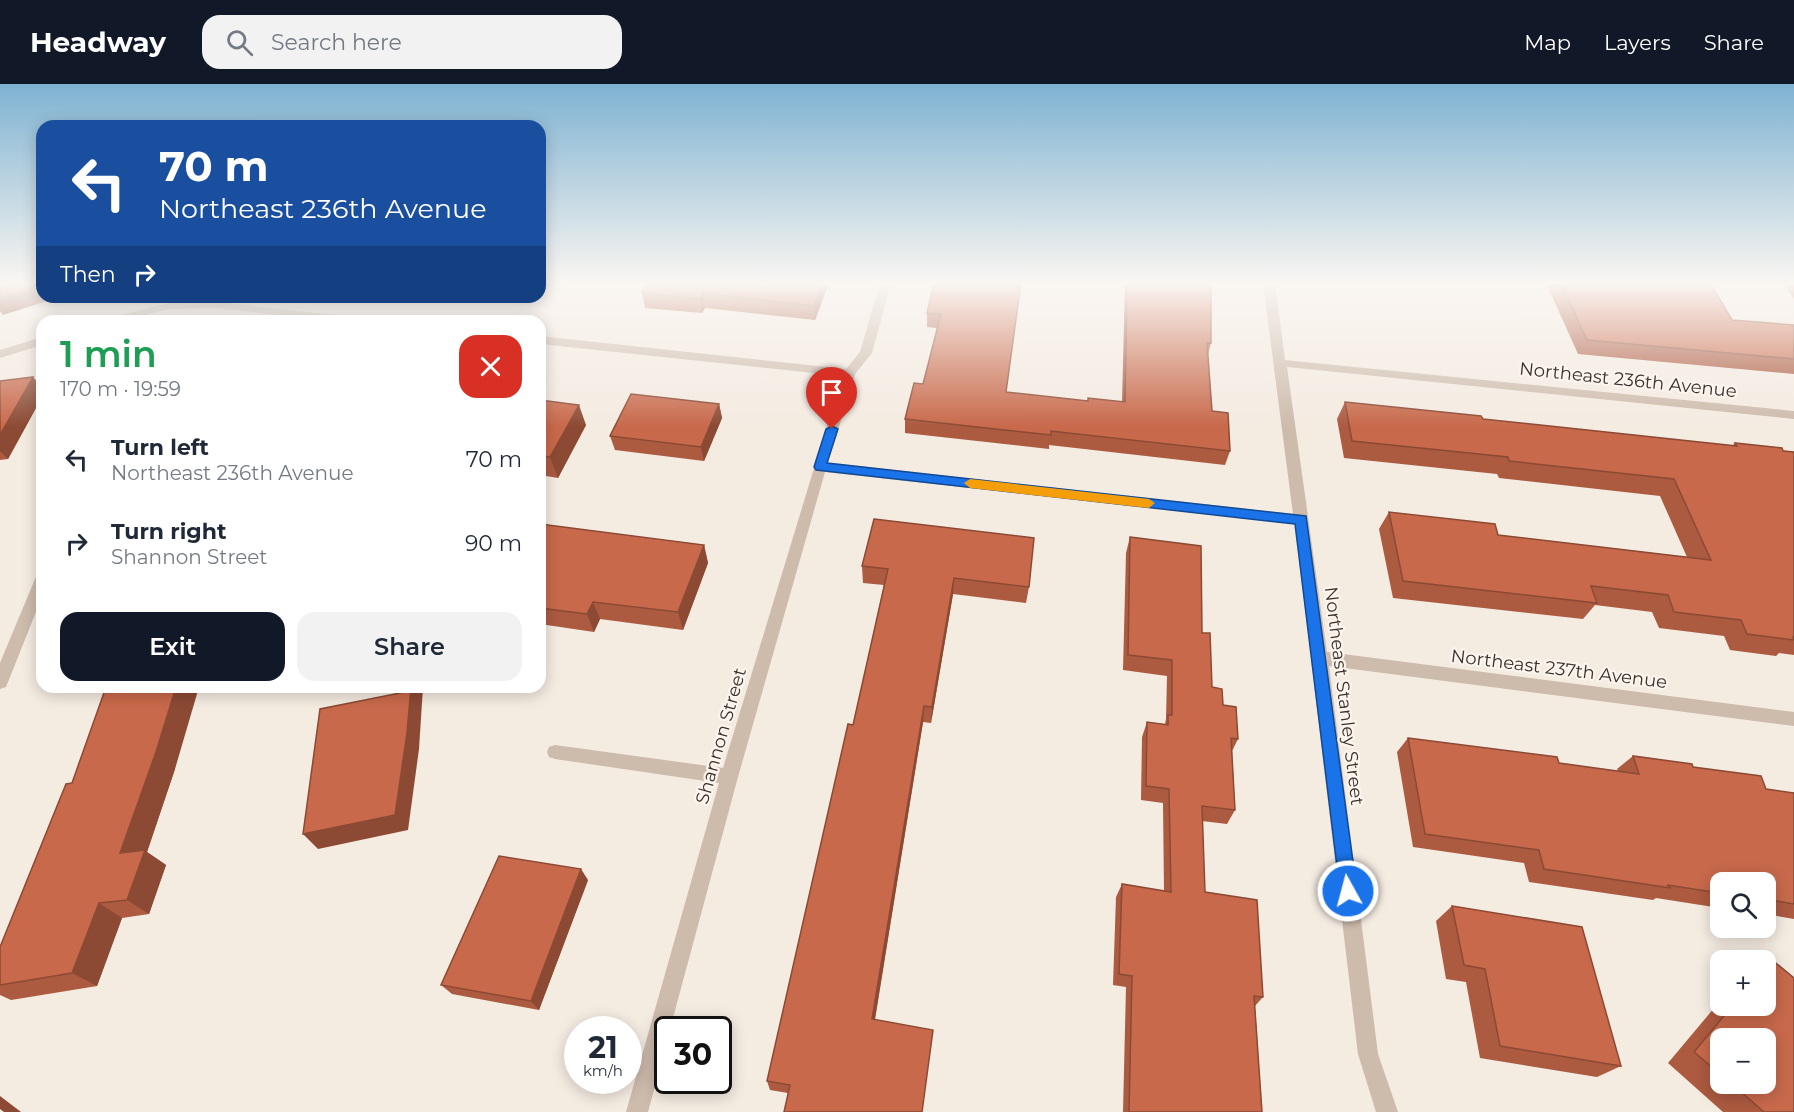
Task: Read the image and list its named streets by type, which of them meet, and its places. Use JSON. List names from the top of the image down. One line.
{"streets":{"street":["Northeast 236th Avenue","Northeast 237th Avenue","Northeast Stanley Street","Shannon Street"]},"crossings":[["Northeast 236th Avenue","Northeast Stanley Street"],["Northeast 237th Avenue","Northeast Stanley Street"]],"page":{"header":"Headway","search":"Search here","nav":["Map","Layers","Share"],"turn":["70 m","Northeast 236th Avenue"],"then":"Then","heading":["1 min","170 m · 19:59"],"list":[{"name":"Turn left","note":"Northeast 236th Avenue","value":"70 m"},{"name":"Turn right","note":"Shannon Street","value":"90 m"}],"buttons":["Exit","Share"],"map_buttons":["+","−"],"speed":"21 km/h","limit":"30"}}
